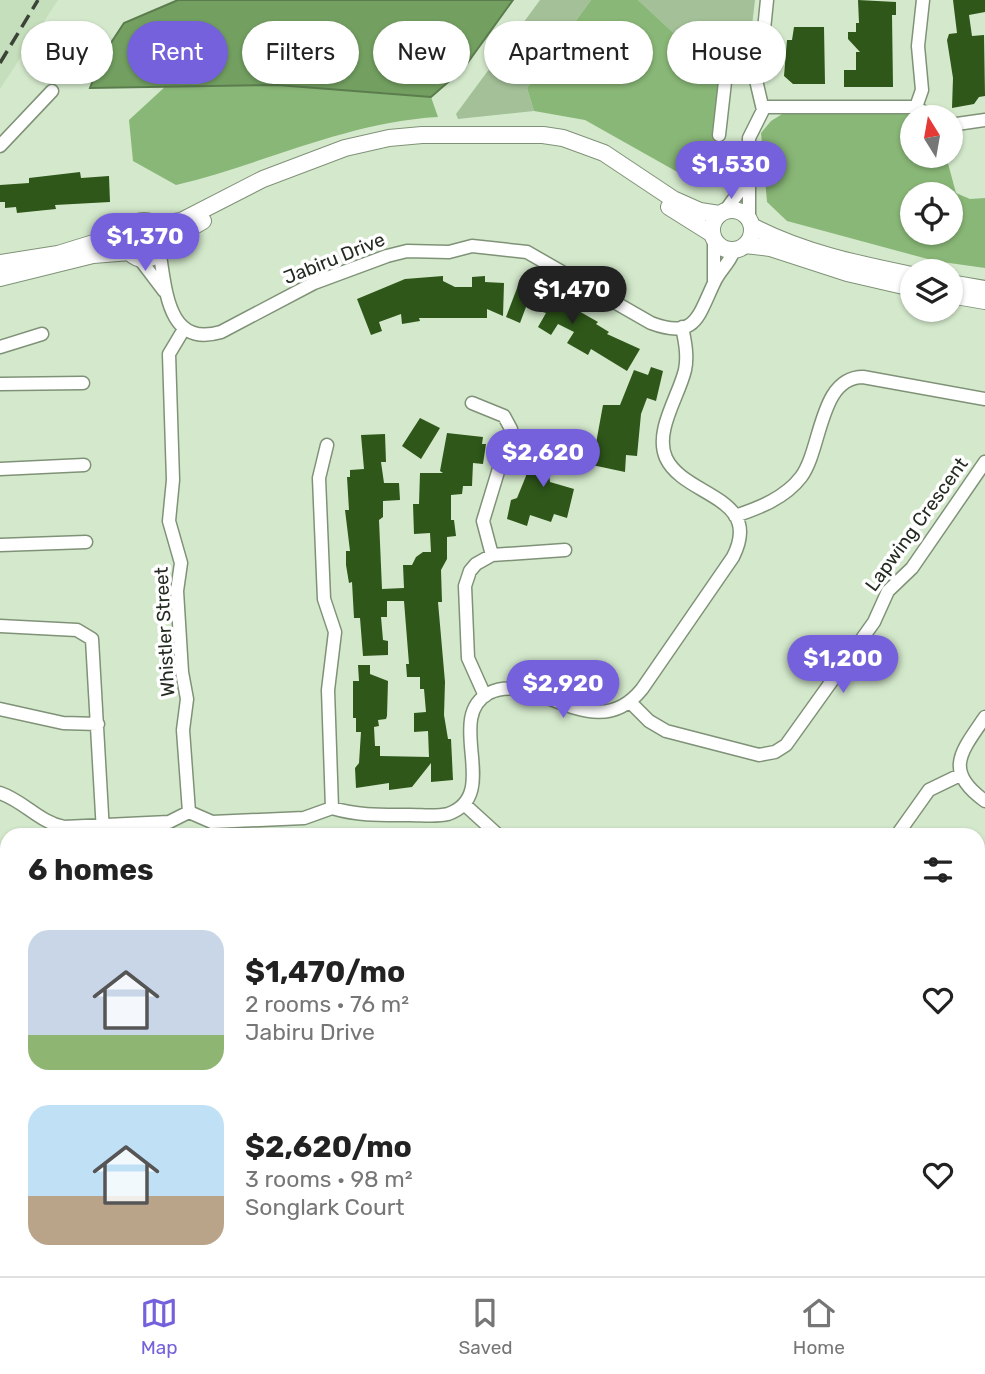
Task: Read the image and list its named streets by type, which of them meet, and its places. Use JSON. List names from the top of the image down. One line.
{"streets":{"street":["Jabiru Drive","Lapwing Crescent","Whistler Street"]},"crossings":[["Jabiru Drive","Whistler Street"]],"north":"top","page":{"chip":["Buy","Rent","Filters","New","Apartment","House"],"price":["$1,530","$1,370","$1,470","$2,620","$1,200","$2,920"],"heading":"6 homes","list":[{"name":"$1,470/mo","note":"2 rooms · 76 m² · Jabiru Drive"},{"name":"$2,620/mo","note":"3 rooms · 98 m² · Songlark Court"}],"tabs":["Map","Saved","Home"]}}
